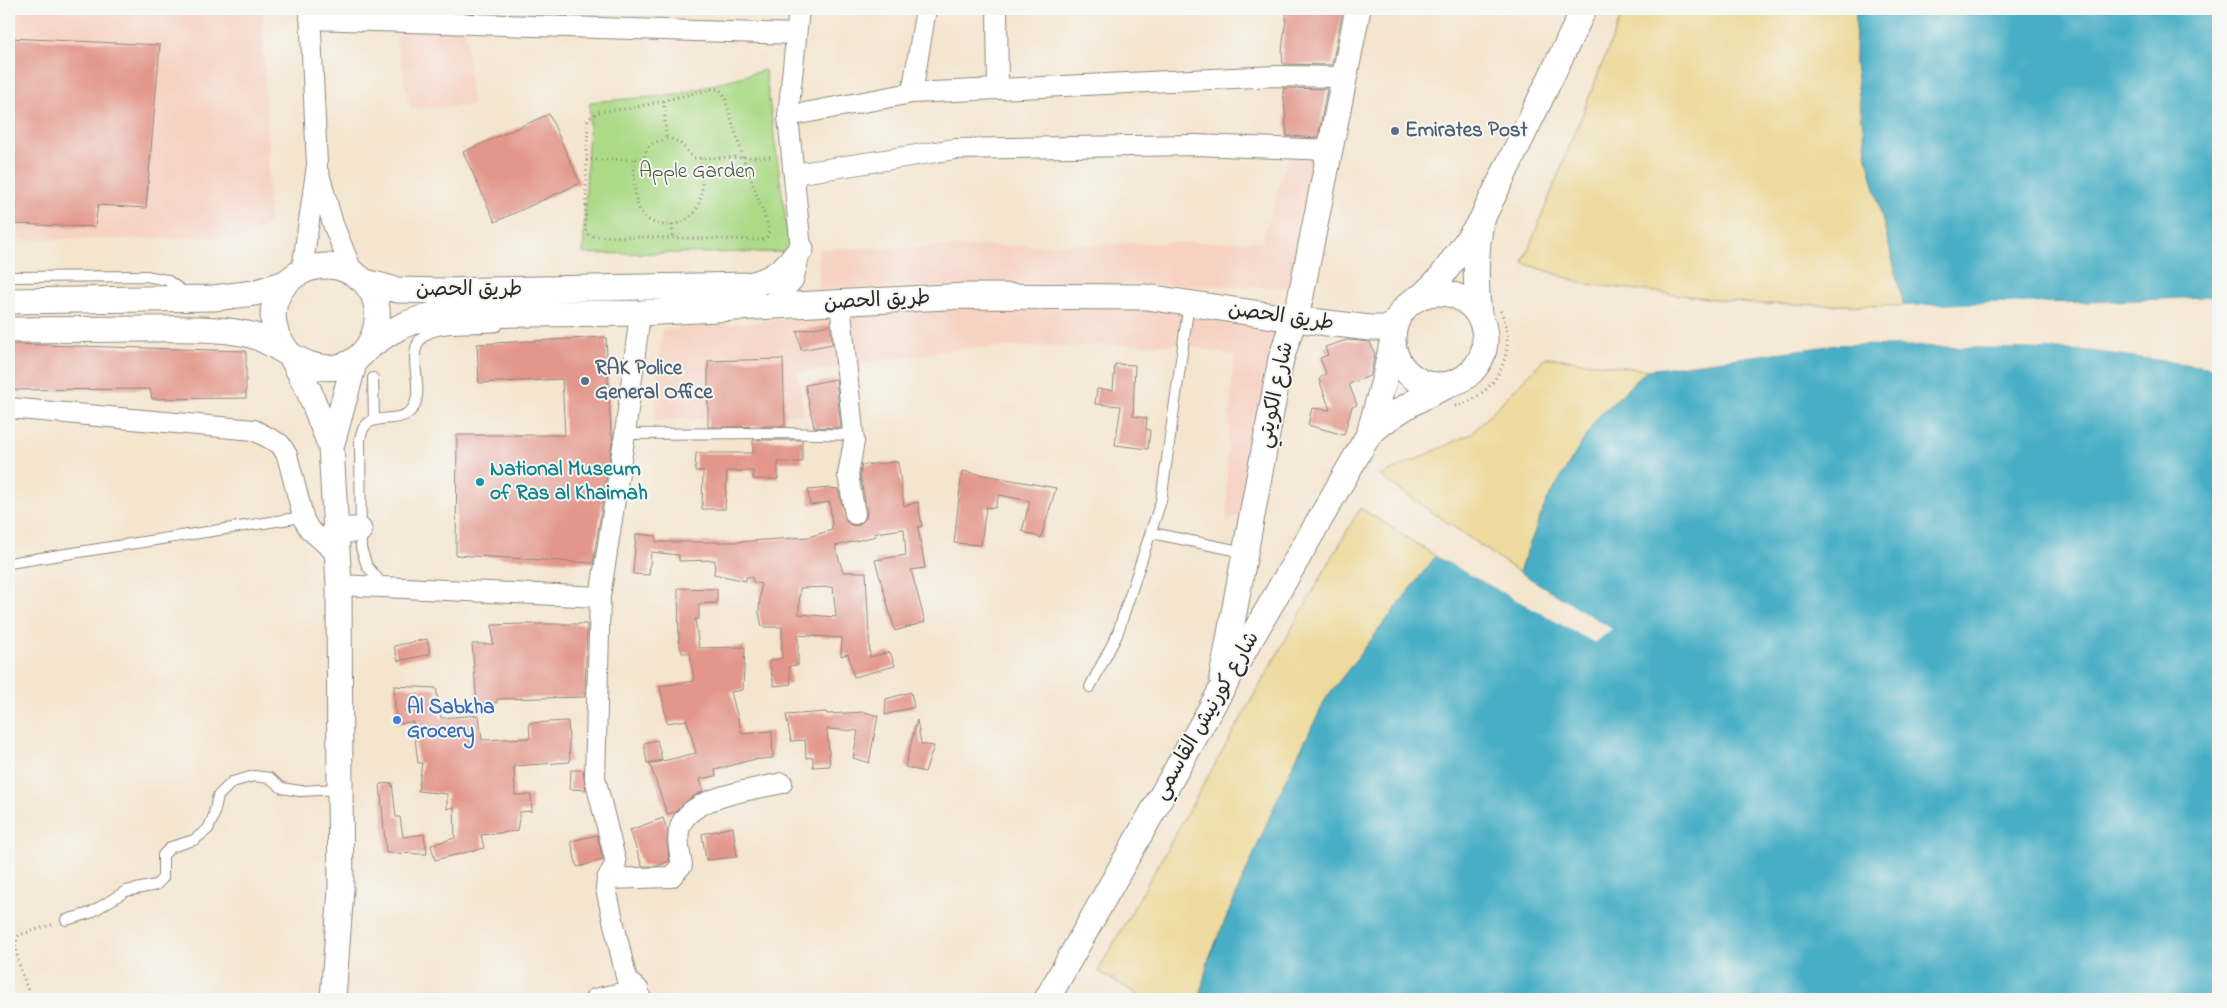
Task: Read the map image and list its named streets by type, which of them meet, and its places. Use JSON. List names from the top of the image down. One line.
{"streets":{"street":["طريق الحصن","شارع الكويتي","شارع كورنيش القاسمي"]},"crossings":[["طريق الحصن","شارع الكويتي"],["طريق الحصن","شارع كورنيش القاسمي"],["شارع الكويتي","شارع كورنيش القاسمي"]],"parks":["Apple Garden"],"places":["Emirates Post","RAK Police General Office","National Museum of Ras al Khaimah","Al Sabkha Grocery"]}
